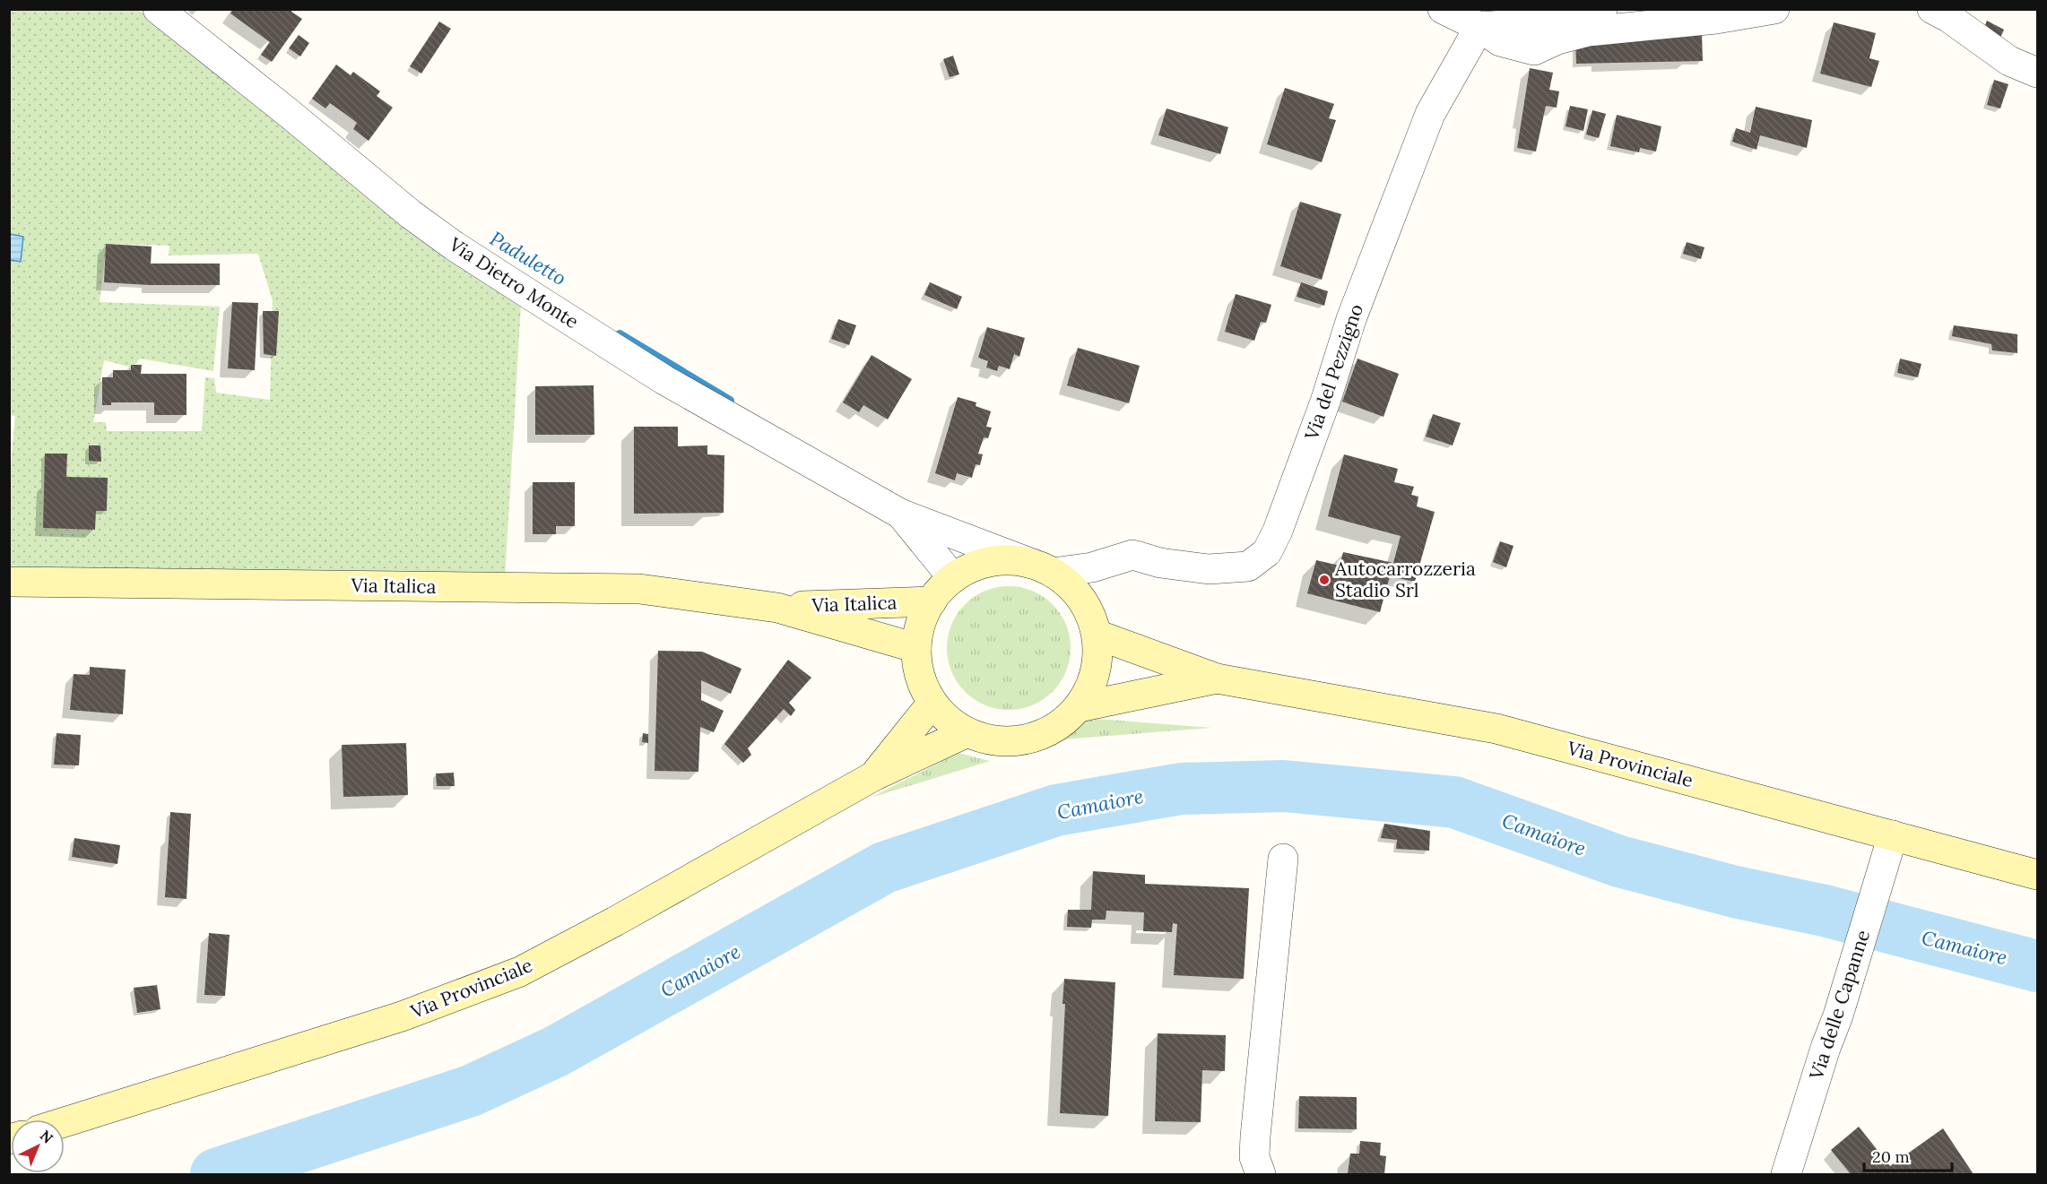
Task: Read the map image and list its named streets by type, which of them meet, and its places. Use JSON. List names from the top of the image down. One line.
{"streets":{"main road":["Via Italica","Via Provinciale"],"street":["Via Dietro Monte","Via del Pezzigno","Via delle Capanne"]},"crossings":[["Via Dietro Monte","Via del Pezzigno"],["Via Dietro Monte","Via Italica"],["Via Dietro Monte","Via Provinciale"],["Via del Pezzigno","Via Italica"],["Via del Pezzigno","Via Provinciale"],["Via Italica","Via Provinciale"],["Via Provinciale","Via delle Capanne"]],"water":["Paduletto","Camaiore"],"places":["Autocarrozzeria Stadio Srl"],"scale_bar":"20 m","north":"top right"}
